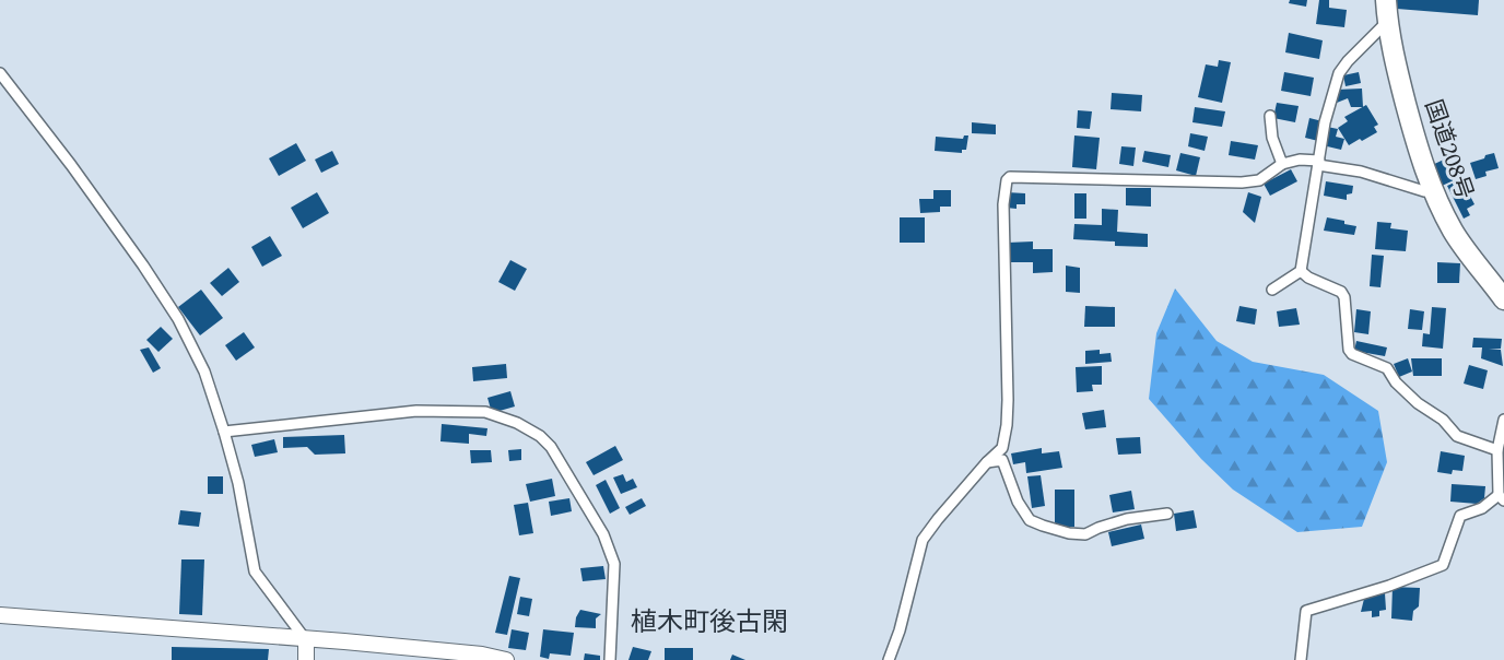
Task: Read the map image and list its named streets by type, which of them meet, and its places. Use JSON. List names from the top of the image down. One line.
{"streets":{"highway":["国道208号"]},"districts":["植木町後古閑"]}
